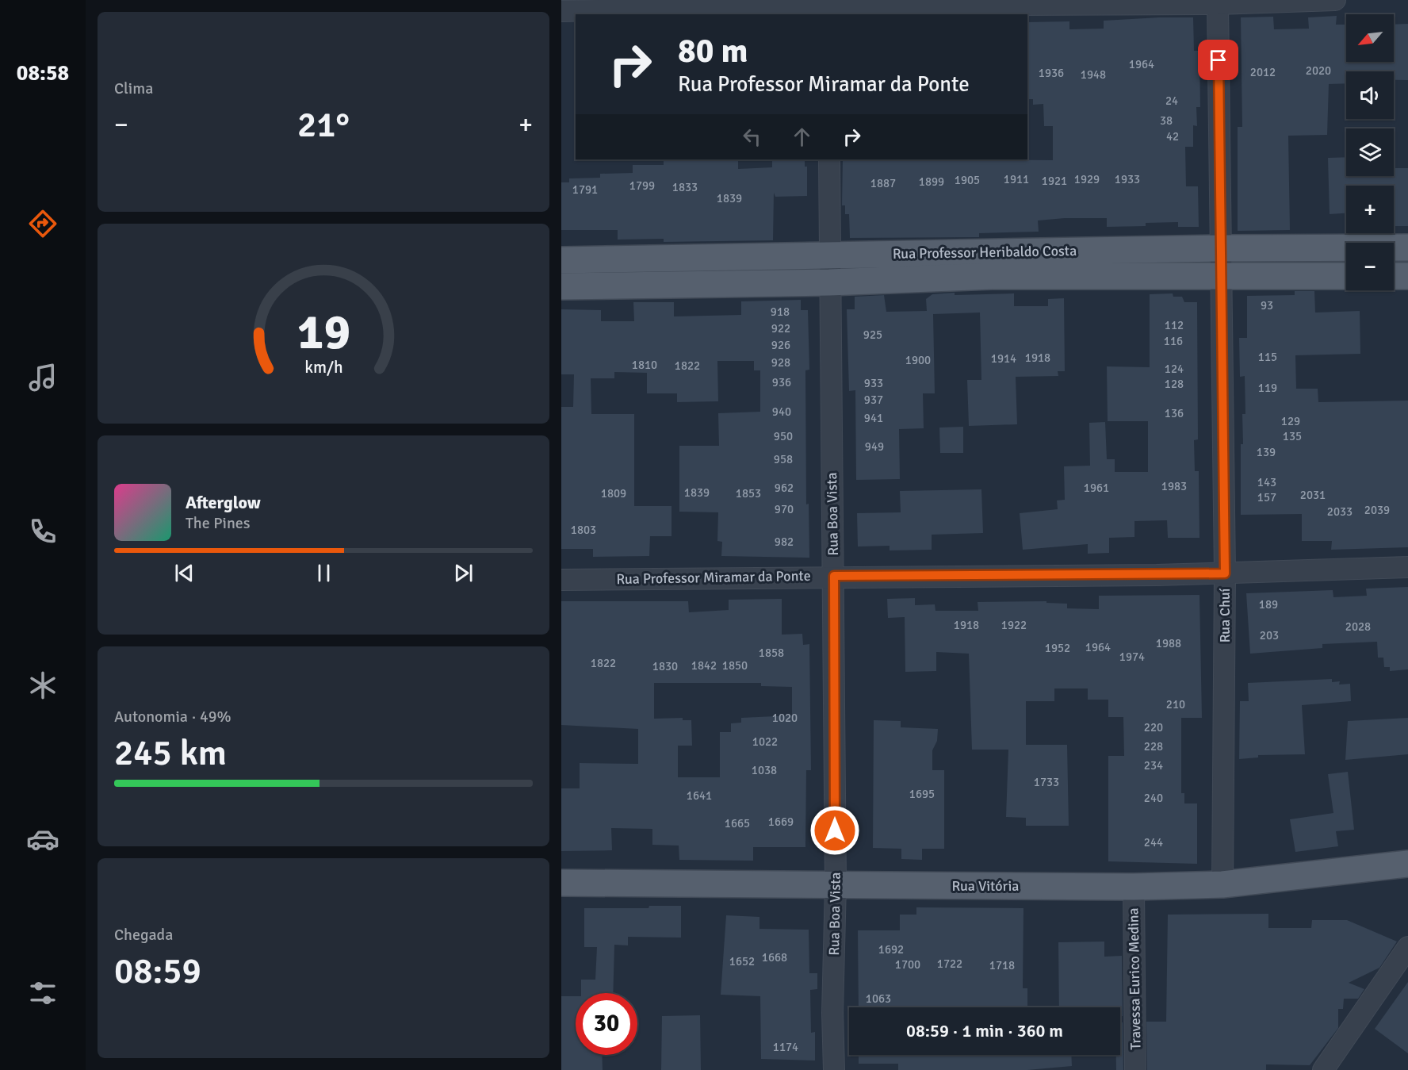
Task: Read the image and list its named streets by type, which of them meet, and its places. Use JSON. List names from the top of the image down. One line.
{"streets":{"main road":["Rua Professor Heribaldo Costa","Rua Vitória"],"street":["Rua Boa Vista","Rua Professor Miramar da Ponte","Rua Chuí","Travessa Eurico Medina"]},"crossings":[["Rua Professor Heribaldo Costa","Rua Boa Vista"],["Rua Professor Heribaldo Costa","Rua Chuí"],["Rua Boa Vista","Rua Professor Miramar da Ponte"],["Rua Boa Vista","Rua Vitória"],["Rua Professor Miramar da Ponte","Rua Chuí"],["Rua Chuí","Rua Vitória"],["Rua Vitória","Travessa Eurico Medina"]],"house_numbers":["1964","2020","2012","1936","1948","24","38","42","1911","1929","1933","1905","1921","1899","1887","1799","1833","1791","1839","93","918","112","922","925","116","926","115","1918","1914","1900","928","1810","1822","124","936","933","128","119","937","940","136","941","129","950","135","949","139","958","143","1983","962","1961","1839","1809","1853","2031","157","970","2039","2033","1803","982","189","1918","1922","2028","203","1988","1964","1952","1858","1974","1822","1842","1850","1830","210","1020","220","1022","228","234","1038","1733","1695","1641","240","1669","1665","244","1692","1668","1652","1722","1700","1718","1063","1174"],"north":"bottom left","page":{"tabs":"08:58","tile":["Clima",["Autonomia · 49%","245 km"],["Chegada","08:59"]],"map_buttons":["+","−"],"turn":["80 m","Rua Professor Miramar da Ponte"],"heat":["−","21°","+"],"song":["Afterglow","The Pines"],"limit":"30","trip":"08:59 · 1 min · 360 m","gauge":["19","km/h"]}}
